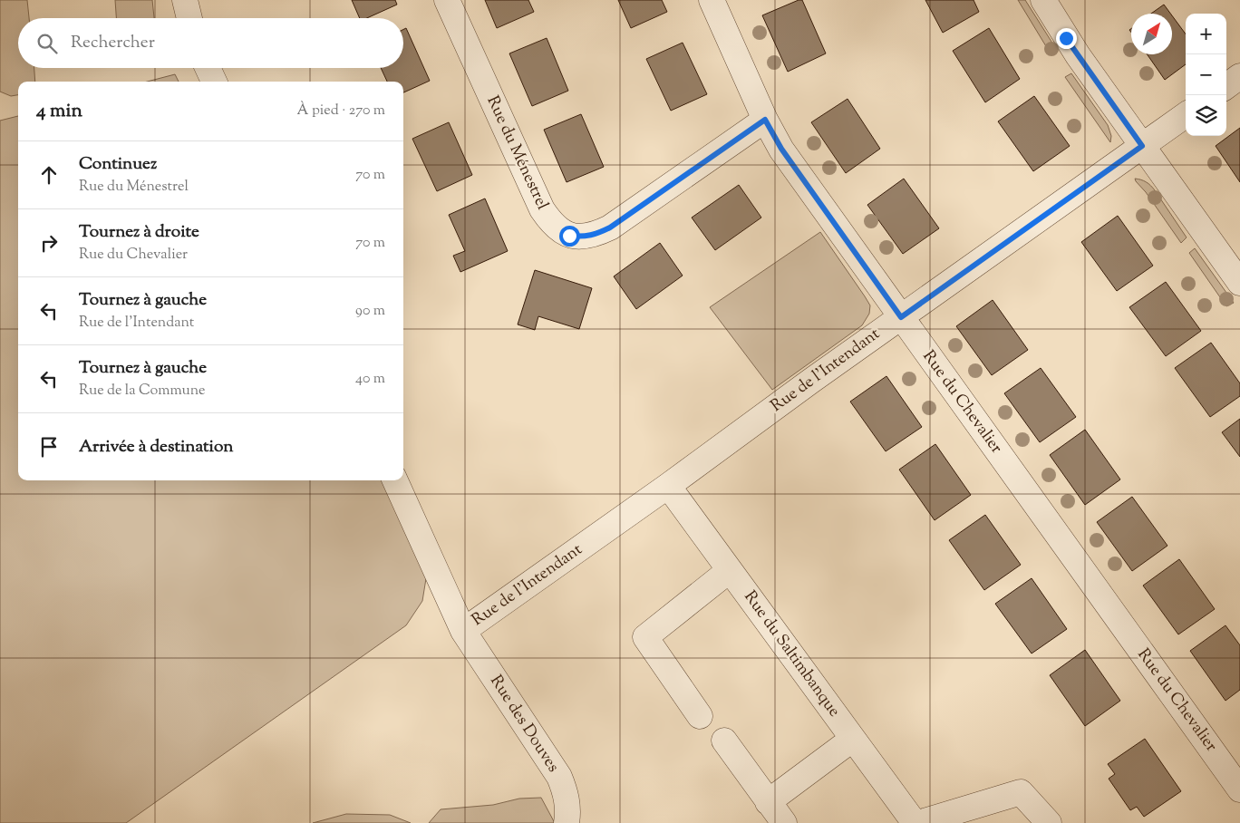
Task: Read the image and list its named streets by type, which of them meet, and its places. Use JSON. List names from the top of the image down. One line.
{"streets":{"street":["Rue du Ménestrel","Rue de l'Intendant","Rue du Chevalier","Rue du Saltimbanque","Rue des Douves"]},"crossings":[["Rue du Ménestrel","Rue du Chevalier"],["Rue de l'Intendant","Rue du Chevalier"],["Rue de l'Intendant","Rue du Saltimbanque"],["Rue de l'Intendant","Rue des Douves"]],"north":"top right","page":{"map_buttons":["+","−"],"search":"Rechercher","heading":["4 min","À pied · 270 m"],"list":[["Continuez","Rue du Ménestrel","70 m"],["Tournez à droite","Rue du Chevalier","70 m"],["Tournez à gauche","Rue de l'Intendant","90 m"],["Tournez à gauche","Rue de la Commune","40 m"],"Arrivée à destination"]}}
